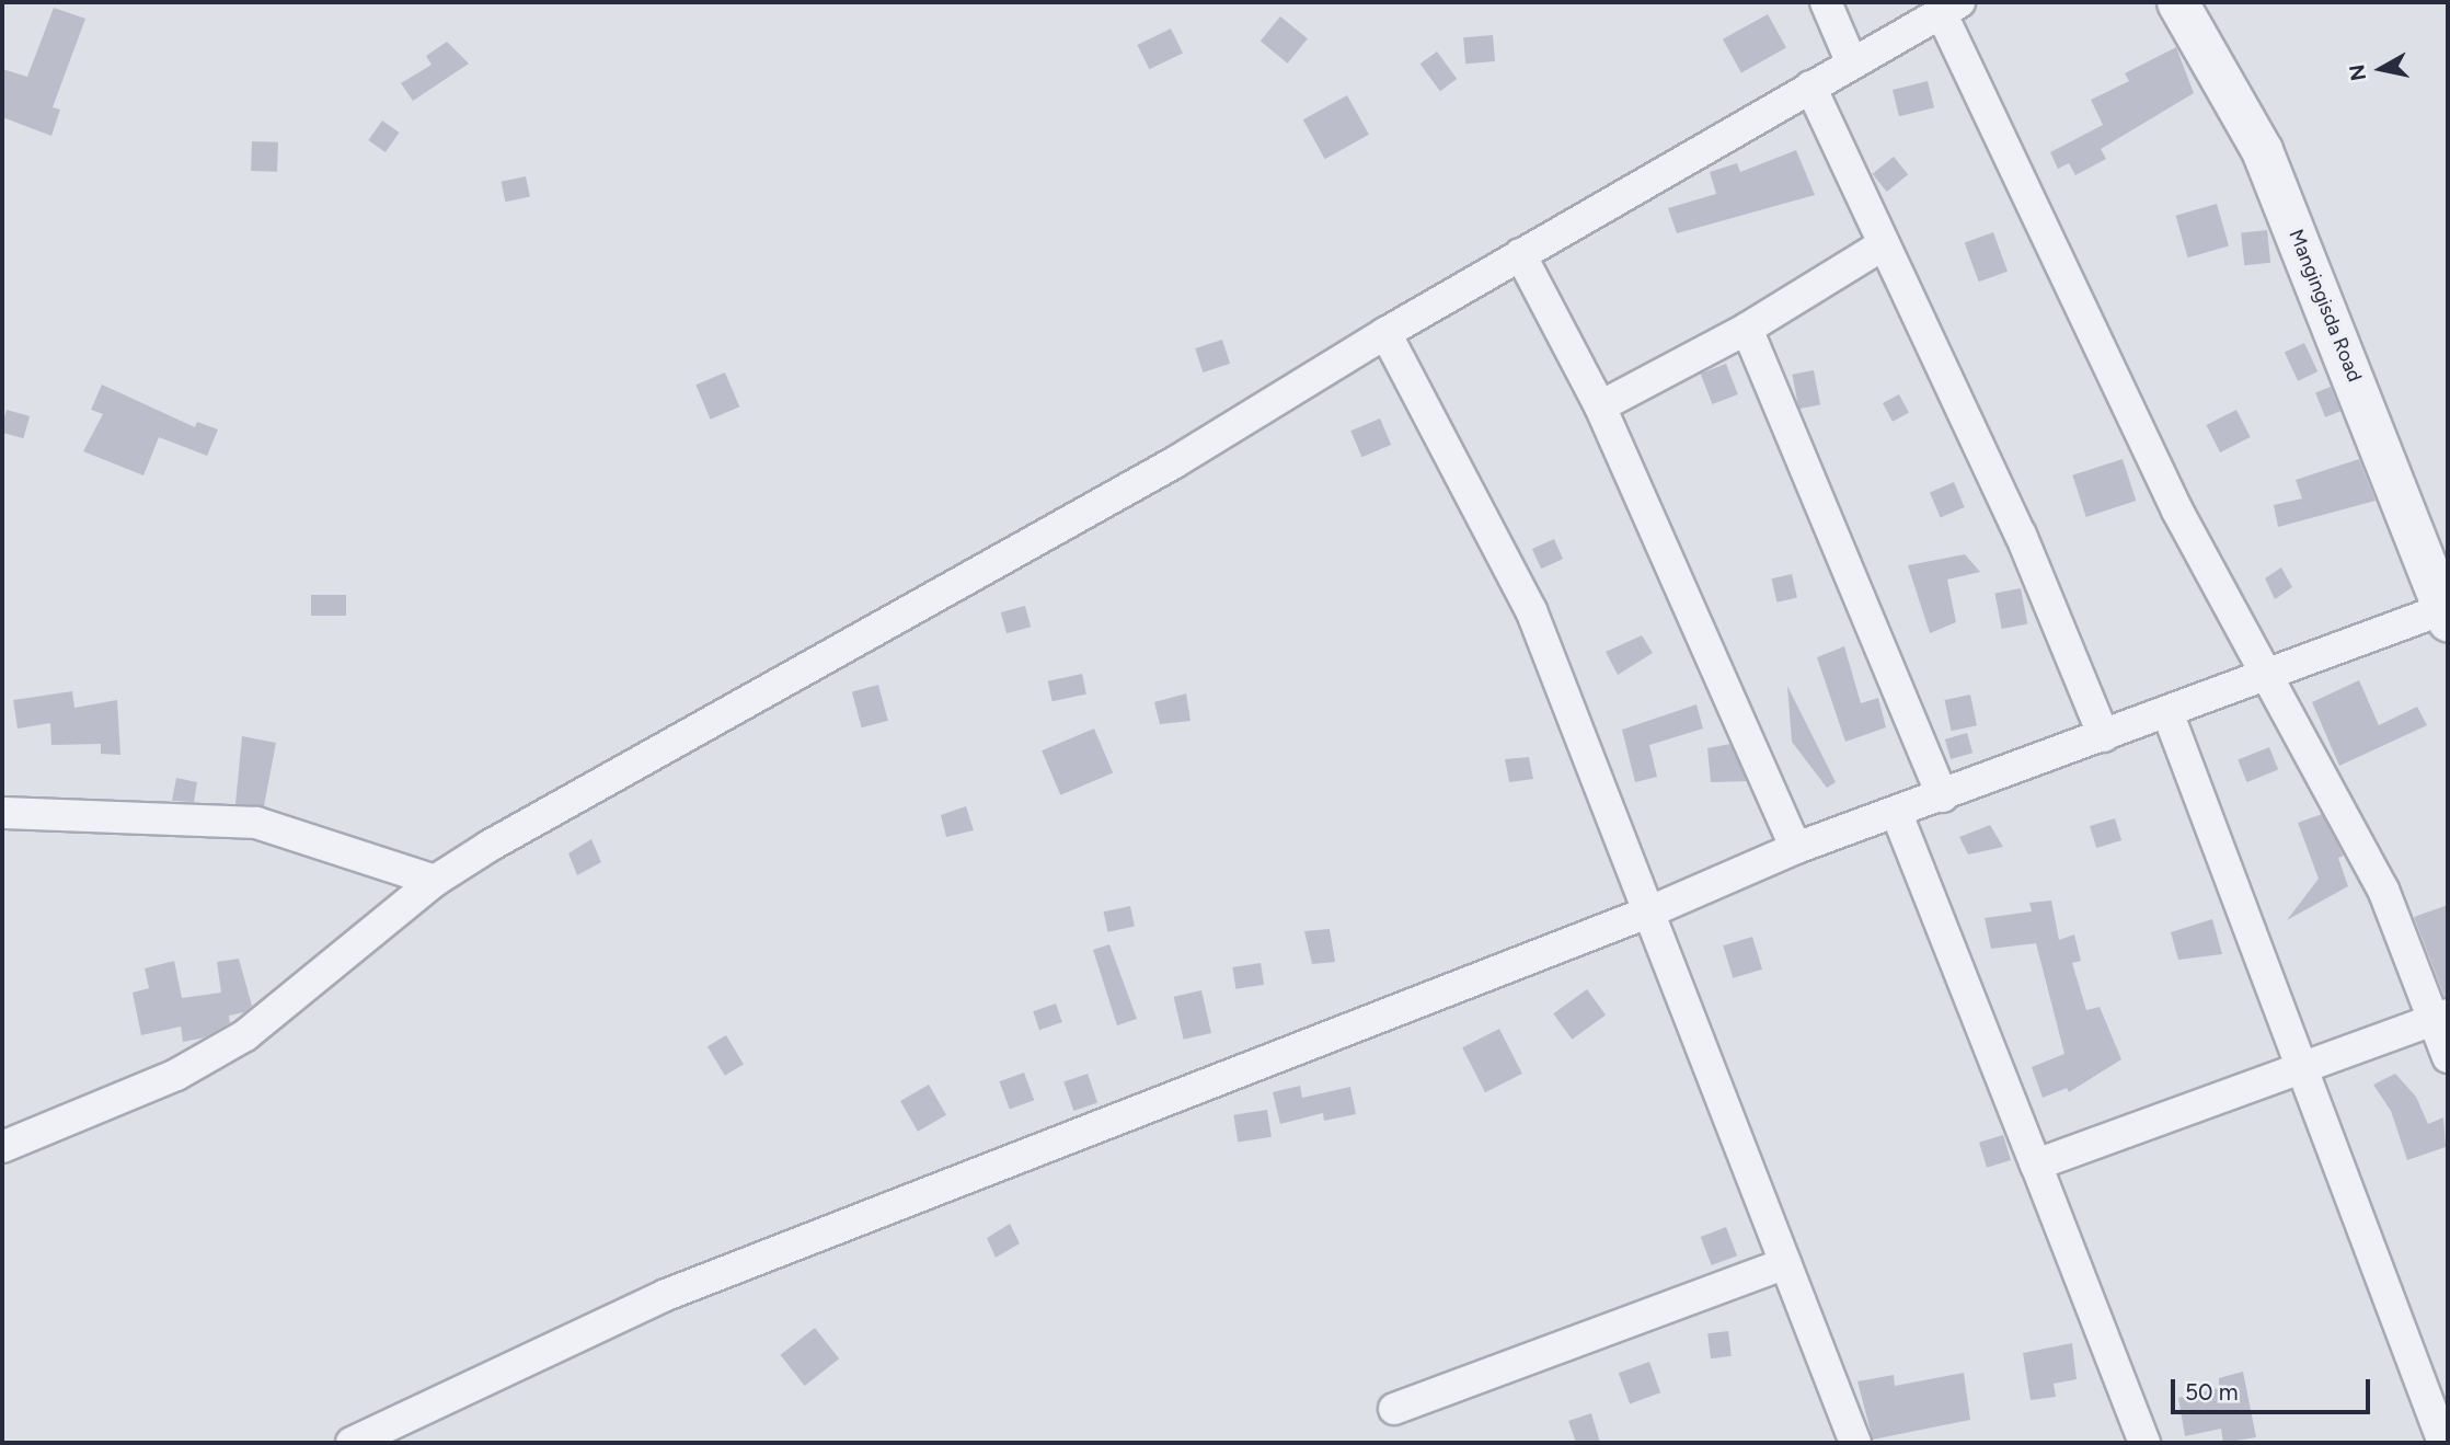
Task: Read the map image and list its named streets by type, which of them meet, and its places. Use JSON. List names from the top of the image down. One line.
{"streets":{"street":["Mangingisda Road"]},"scale_bar":"50 m","north":"left"}
